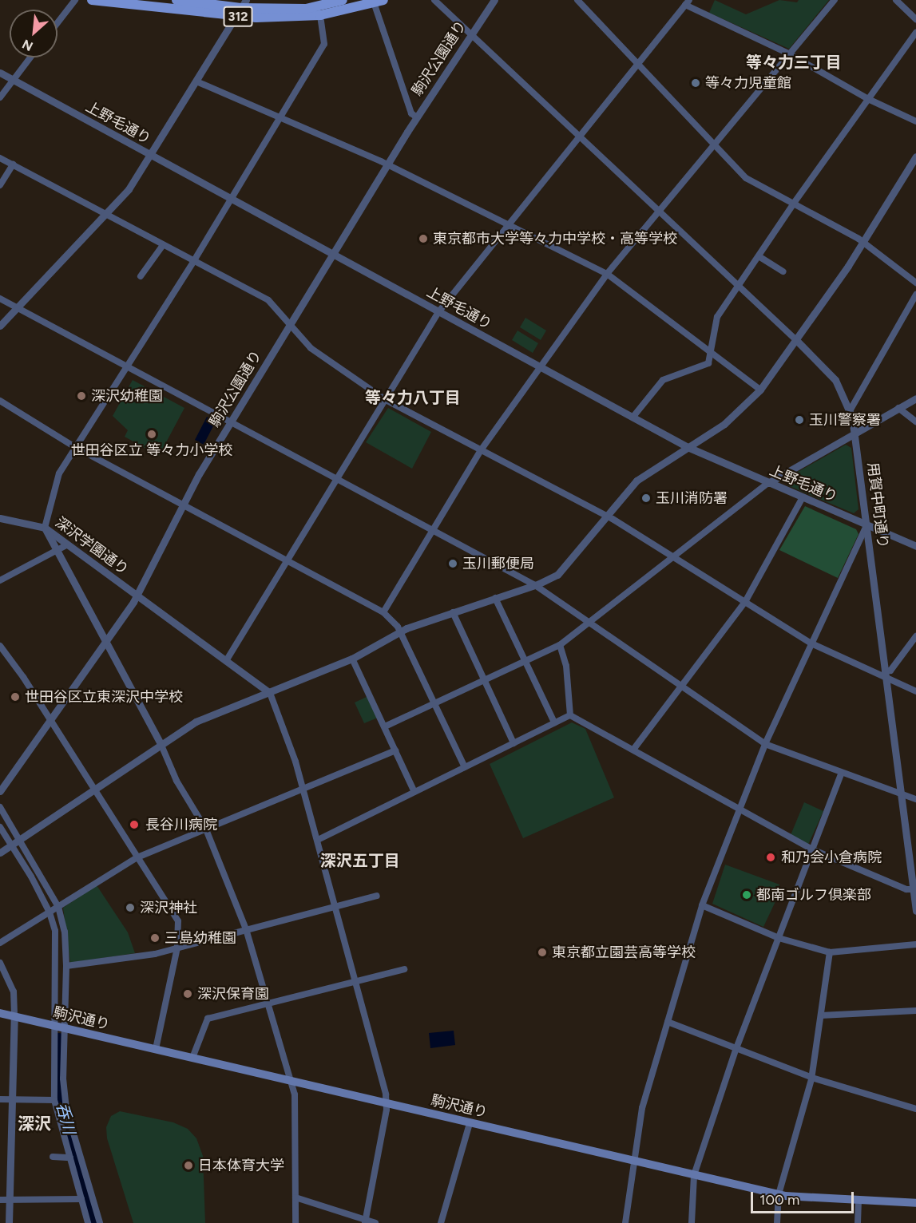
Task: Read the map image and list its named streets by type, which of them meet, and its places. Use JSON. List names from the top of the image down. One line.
{"streets":{"main road":["312","駒沢通り"],"street":["駒沢公園通り","上野毛通り","用賀中町通り","深沢学園通り"]},"crossings":[["駒沢公園通り","上野毛通り"],["駒沢公園通り","深沢学園通り"],["上野毛通り","用賀中町通り"]],"districts":["等々力三丁目","等々力八丁目","深沢五丁目","深沢"],"water":["呑川"],"places":["等々力児童館","東京都市大学等々力中学校・高等学校","深沢幼稚園","玉川警察署","世田谷区立 等々力小学校","玉川消防署","玉川郵便局","世田谷区立東深沢中学校","長谷川病院","和乃会小倉病院","都南ゴルフ倶楽部","深沢神社","三島幼稚園","東京都立園芸高等学校","深沢保育園","日本体育大学"],"scale_bar":"100 m","north":"bottom left"}
